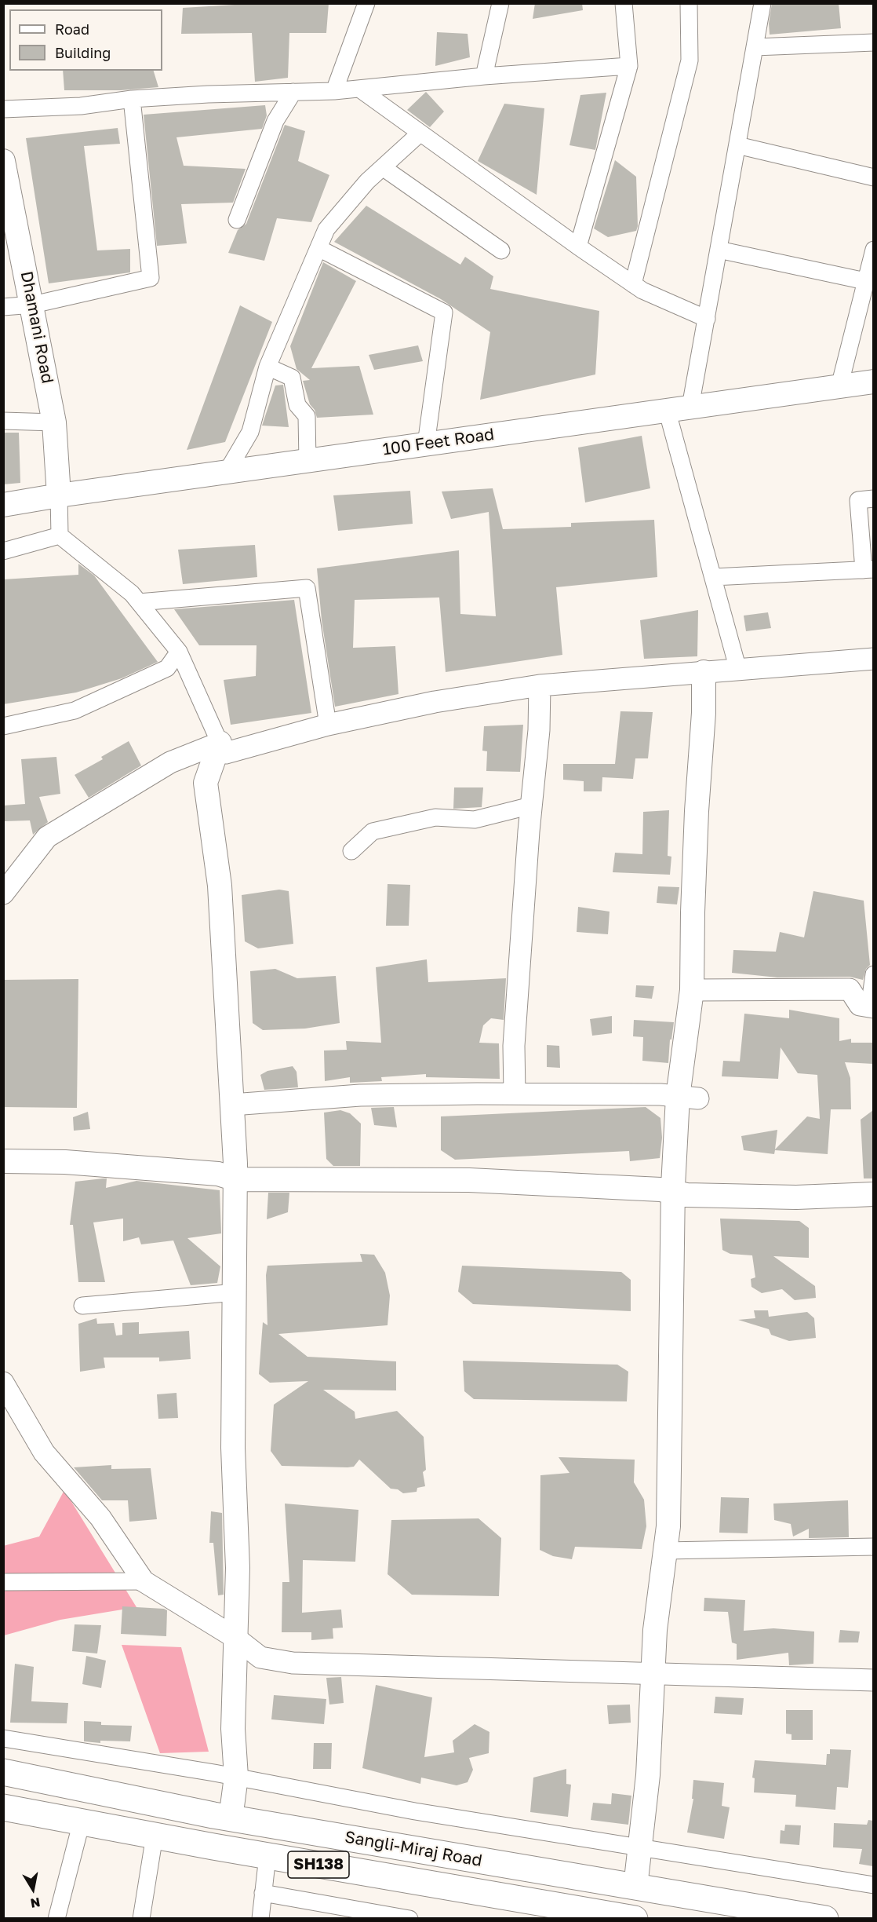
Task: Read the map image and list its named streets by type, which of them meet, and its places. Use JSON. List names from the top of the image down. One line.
{"streets":{"highway":["Sangli-Miraj Road","SH138"],"main road":["Dhamani Road","100 Feet Road"]},"crossings":[["Dhamani Road","100 Feet Road"]],"legend":["Road","Building"],"north":"bottom"}
